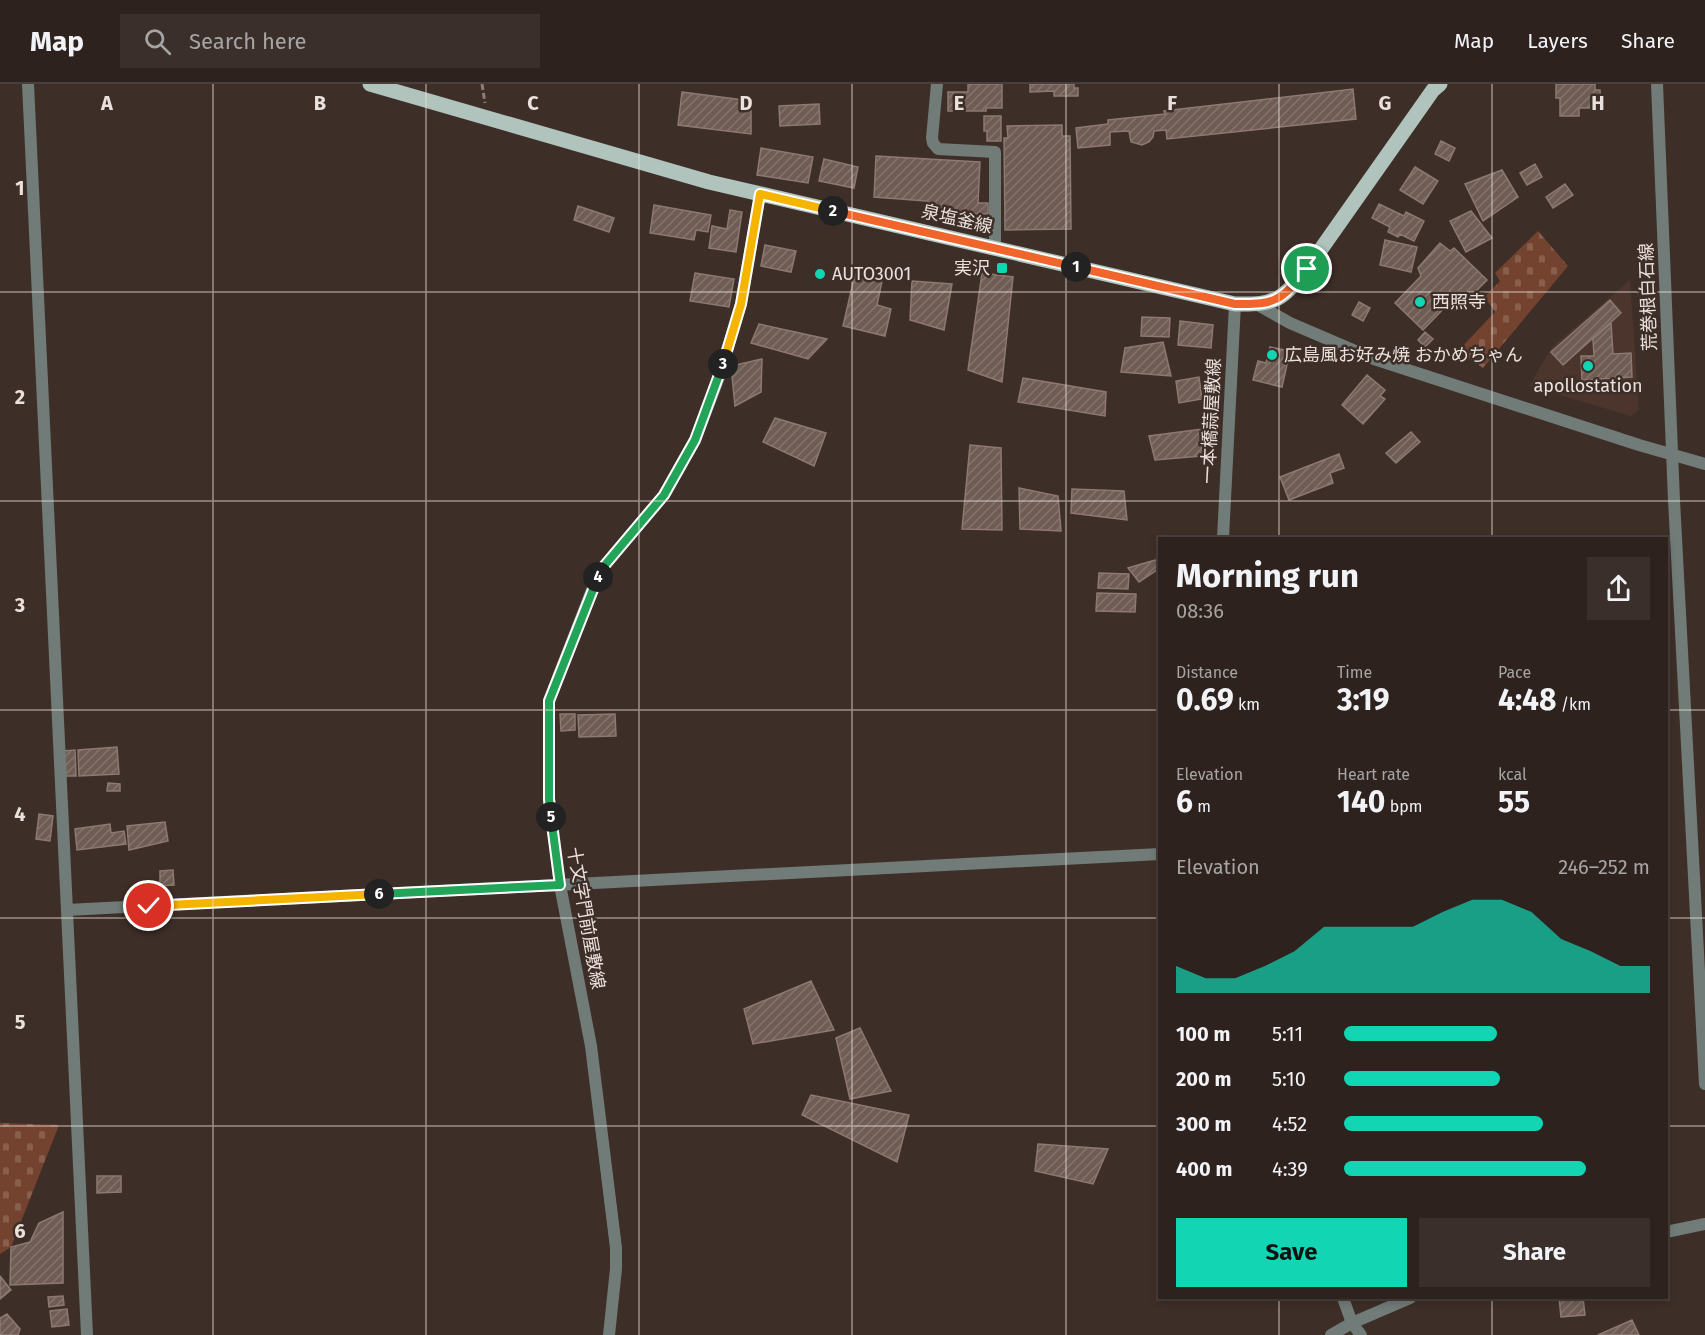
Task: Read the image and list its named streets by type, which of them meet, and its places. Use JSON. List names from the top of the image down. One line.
{"streets":{"main road":["泉塩釜線"],"street":["荒巻根白石線","一本橋蒜屋敷線","十文字門前屋敷線"]},"crossings":[["泉塩釜線","一本橋蒜屋敷線"],["泉塩釜線","十文字門前屋敷線"]],"places":{"transit":["実沢"],"other":["AUTO3001","西照寺","広島風お好み焼 おかめちゃん","apollostation"]},"page":{"header":"Map","search":"Search here","nav":["Map","Layers","Share"],"pins":["2","1","3","4","5","6"],"heading":["Morning run","08:36"],"stats":[["Distance","0.69 km"],["Time","3:19"],["Pace","4:48 /km"],["Elevation","6 m"],["Heart rate","140 bpm"],["kcal","55"]],"chart":["Elevation","246–252 m"],"list":[{"name":"100 m","note":"5:11"},{"name":"200 m","note":"5:10"},{"name":"300 m","note":"4:52"},{"name":"400 m","note":"4:39"}],"buttons":["Save","Share"]},"grid":{"columns":["A","B","C","D","E","F","G","H"],"rows":["1","2","3","4","5","6"]}}
